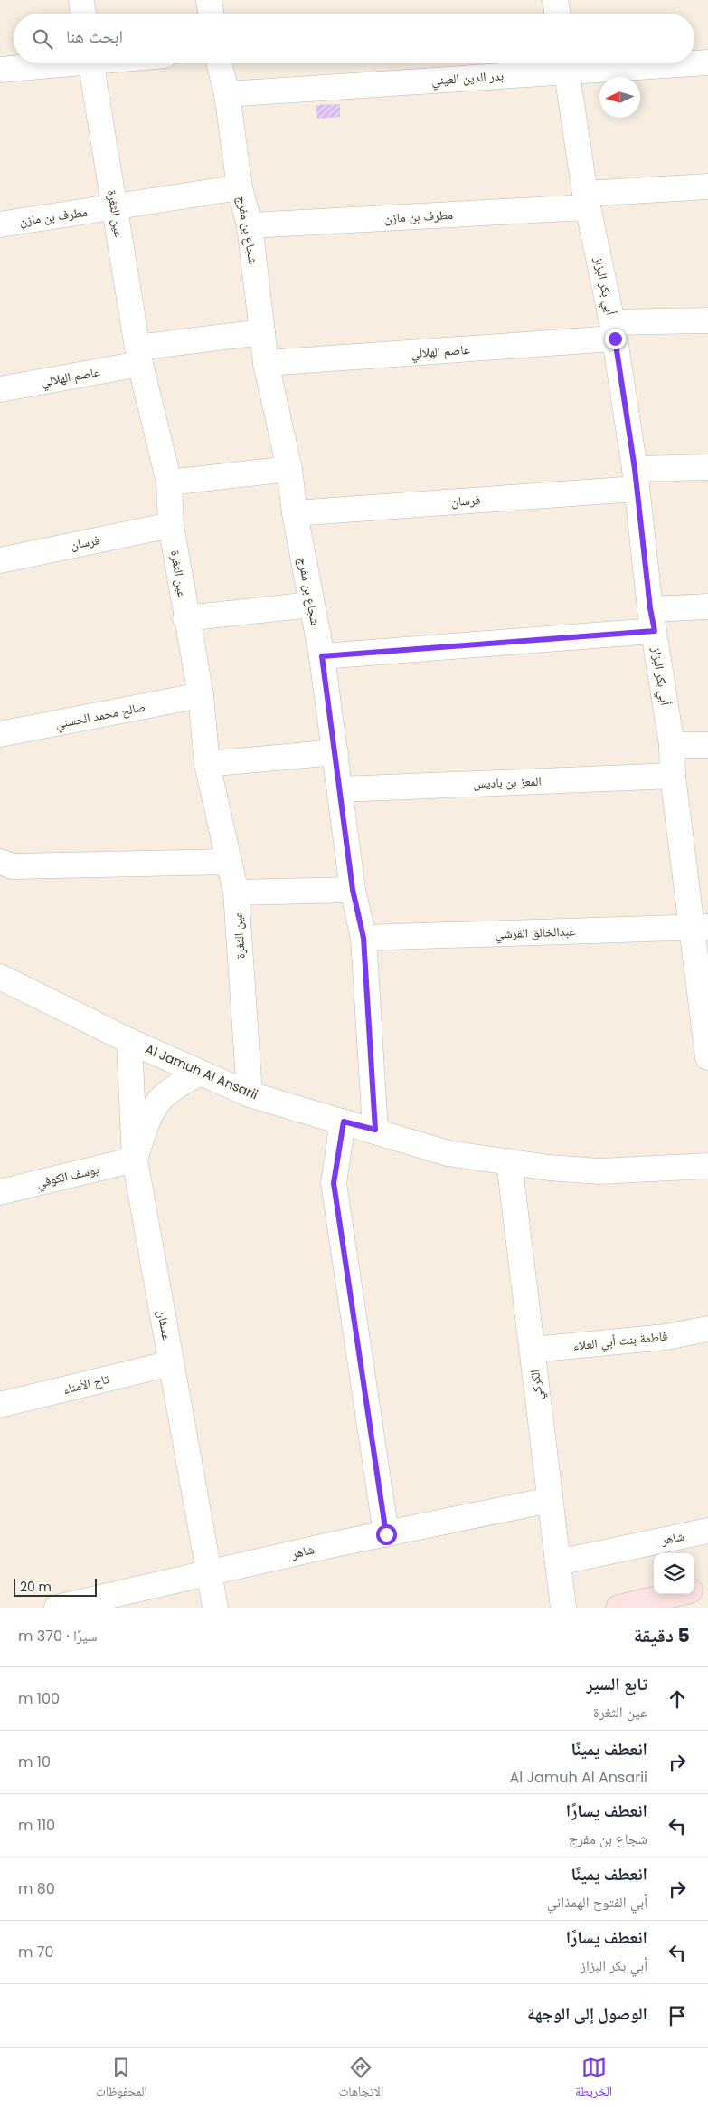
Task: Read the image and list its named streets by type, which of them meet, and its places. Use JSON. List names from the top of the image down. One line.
{"streets":{"street":["بدر الدين العيني","عين الثغرة","مطرف بن مازن","شجاع بن مفرج","أبي بكر البزاز","عاصم الهلالي","فرسان","صالح محمد الحسني","المعز بن باديس","عبدالخالق القرشي","Al Jamuh Al Ansarii","يوسف الكوفي","عسفان","فاطمة بنت أبي العلاء","تاج الأمناء","الكركي","شاهر"]},"crossings":[["بدر الدين العيني","شجاع بن مفرج"],["بدر الدين العيني","أبي بكر البزاز"],["عين الثغرة","مطرف بن مازن"],["عين الثغرة","عاصم الهلالي"],["عين الثغرة","فرسان"],["عين الثغرة","صالح محمد الحسني"],["عين الثغرة","Al Jamuh Al Ansarii"],["مطرف بن مازن","شجاع بن مفرج"],["مطرف بن مازن","أبي بكر البزاز"],["شجاع بن مفرج","عاصم الهلالي"],["شجاع بن مفرج","فرسان"],["شجاع بن مفرج","المعز بن باديس"],["شجاع بن مفرج","عبدالخالق القرشي"],["شجاع بن مفرج","Al Jamuh Al Ansarii"],["أبي بكر البزاز","عاصم الهلالي"],["أبي بكر البزاز","فرسان"],["أبي بكر البزاز","المعز بن باديس"],["أبي بكر البزاز","عبدالخالق القرشي"],["Al Jamuh Al Ansarii","عسفان"],["Al Jamuh Al Ansarii","الكركي"],["يوسف الكوفي","عسفان"],["عسفان","تاج الأمناء"],["عسفان","شاهر"],["فاطمة بنت أبي العلاء","الكركي"],["الكركي","شاهر"]],"scale_bar":"20 m","north":"left","page":{"search":"ابحث هنا","scale":"20 m","heading":["5 دقيقة","سيرًا · 370 m"],"list":[["تابع السير","عين الثغرة","100 m"],["انعطف يمينًا","Al Jamuh Al Ansarii","10 m"],["انعطف يسارًا","شجاع بن مفرج","110 m"],["انعطف يمينًا","أبي الفتوح الهمذاني","80 m"],["انعطف يسارًا","أبي بكر البزاز","70 m"],"الوصول إلى الوجهة"],"nav":["الخريطة","الاتجاهات","المحفوظات"]}}
